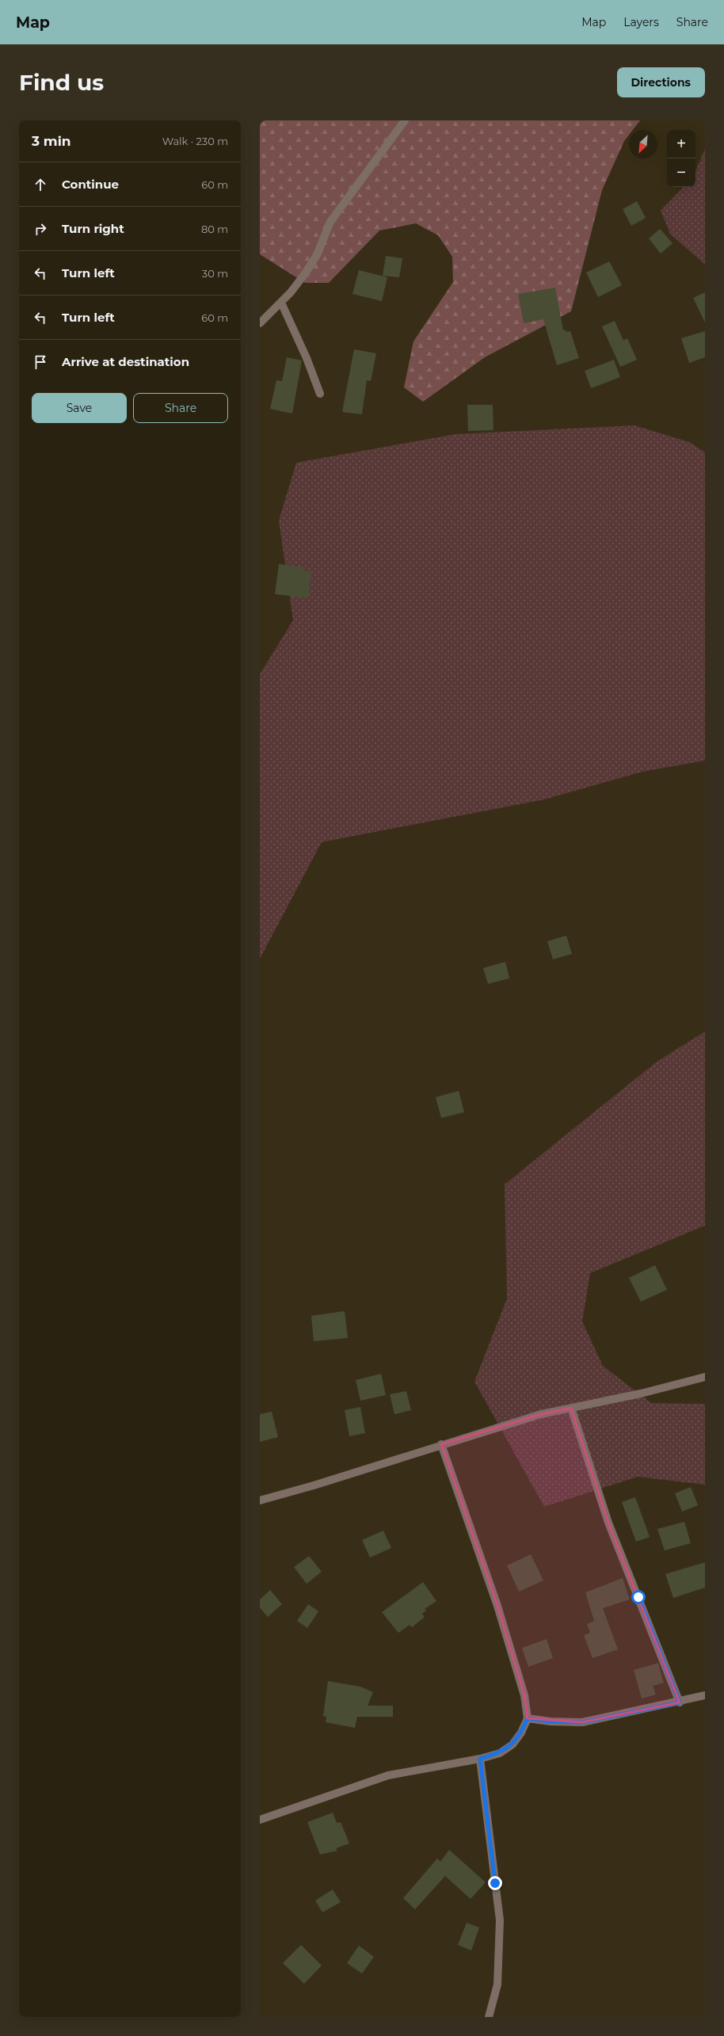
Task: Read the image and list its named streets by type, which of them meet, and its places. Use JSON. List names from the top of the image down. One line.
{"north":"bottom left","page":{"header":"Map","nav":["Map","Layers","Share"],"buttons":["Directions",["Save","Share"]],"title":"Find us","heading":["3 min","Walk · 230 m"],"map_buttons":["+","−"],"list":[["Continue","60 m"],["Turn right","80 m"],["Turn left","30 m"],["Turn left","60 m"],"Arrive at destination"]}}
